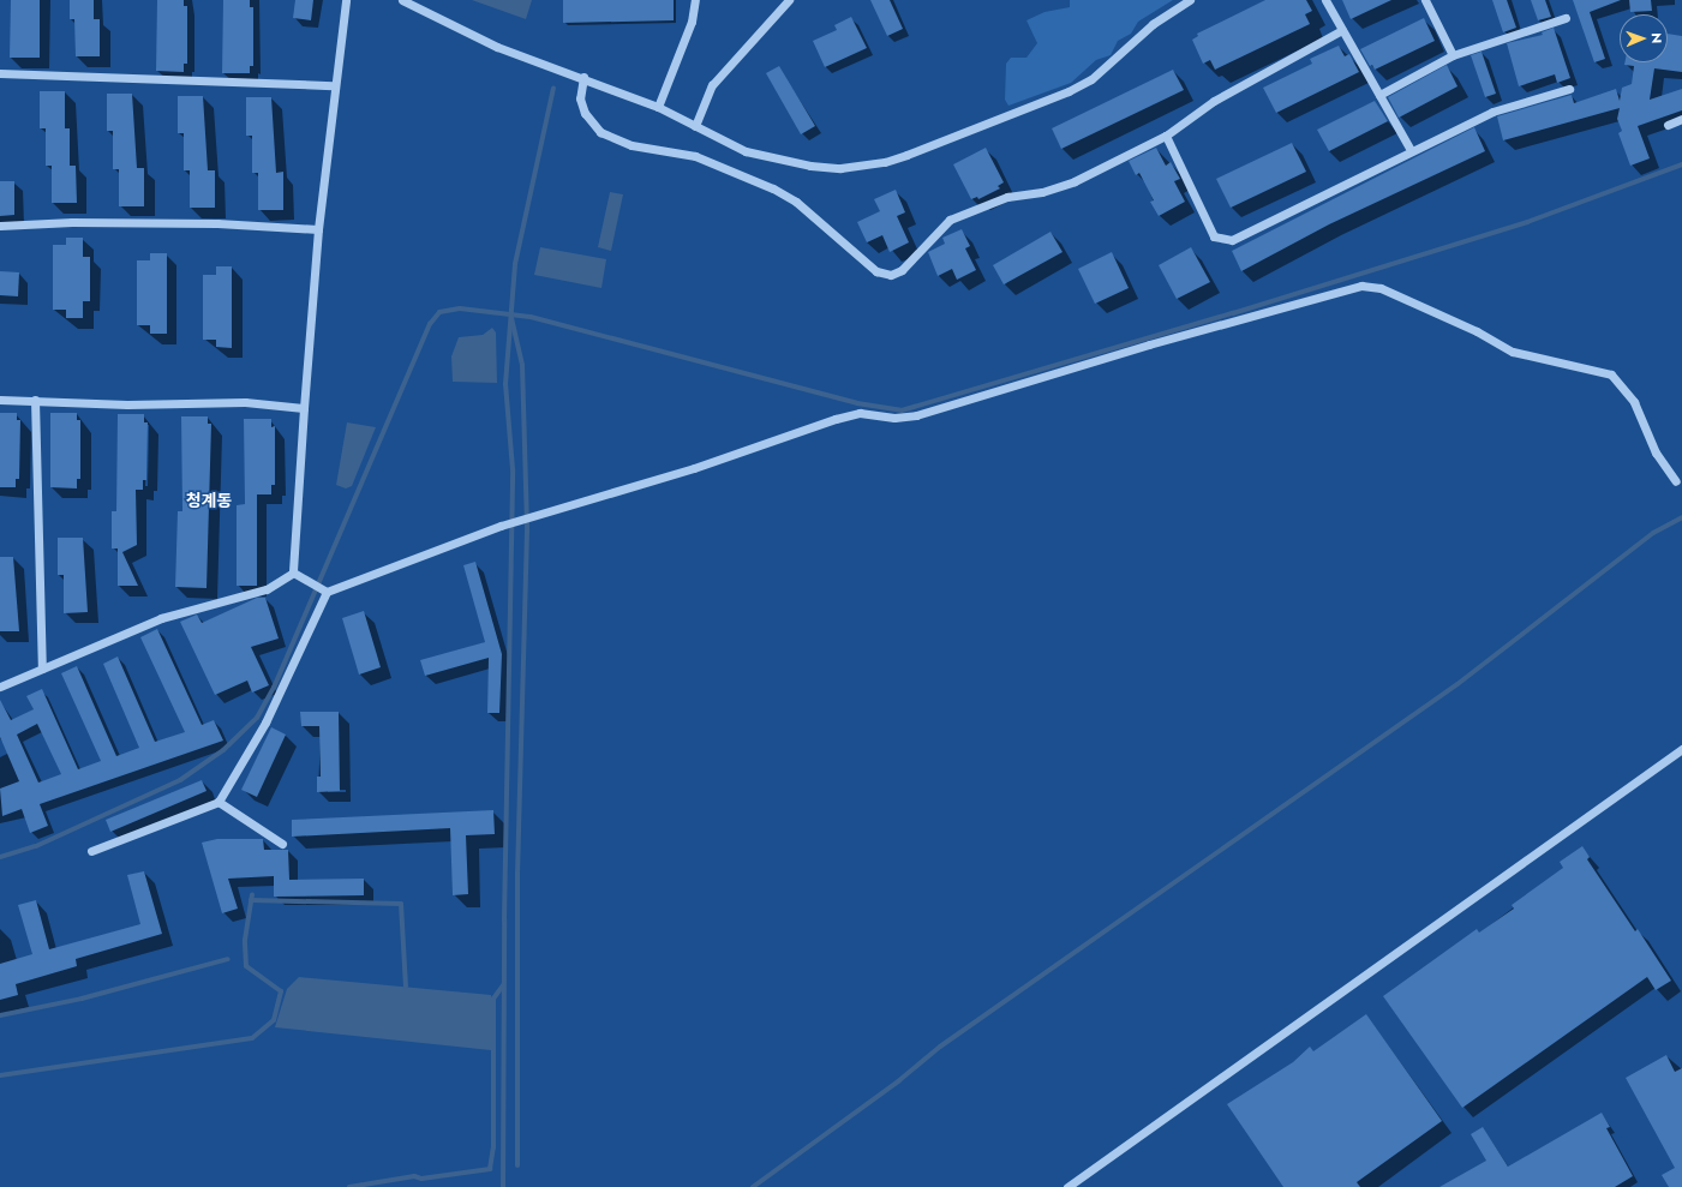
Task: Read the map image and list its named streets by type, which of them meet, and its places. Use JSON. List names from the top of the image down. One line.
{"districts":["청계동"],"north":"right"}
